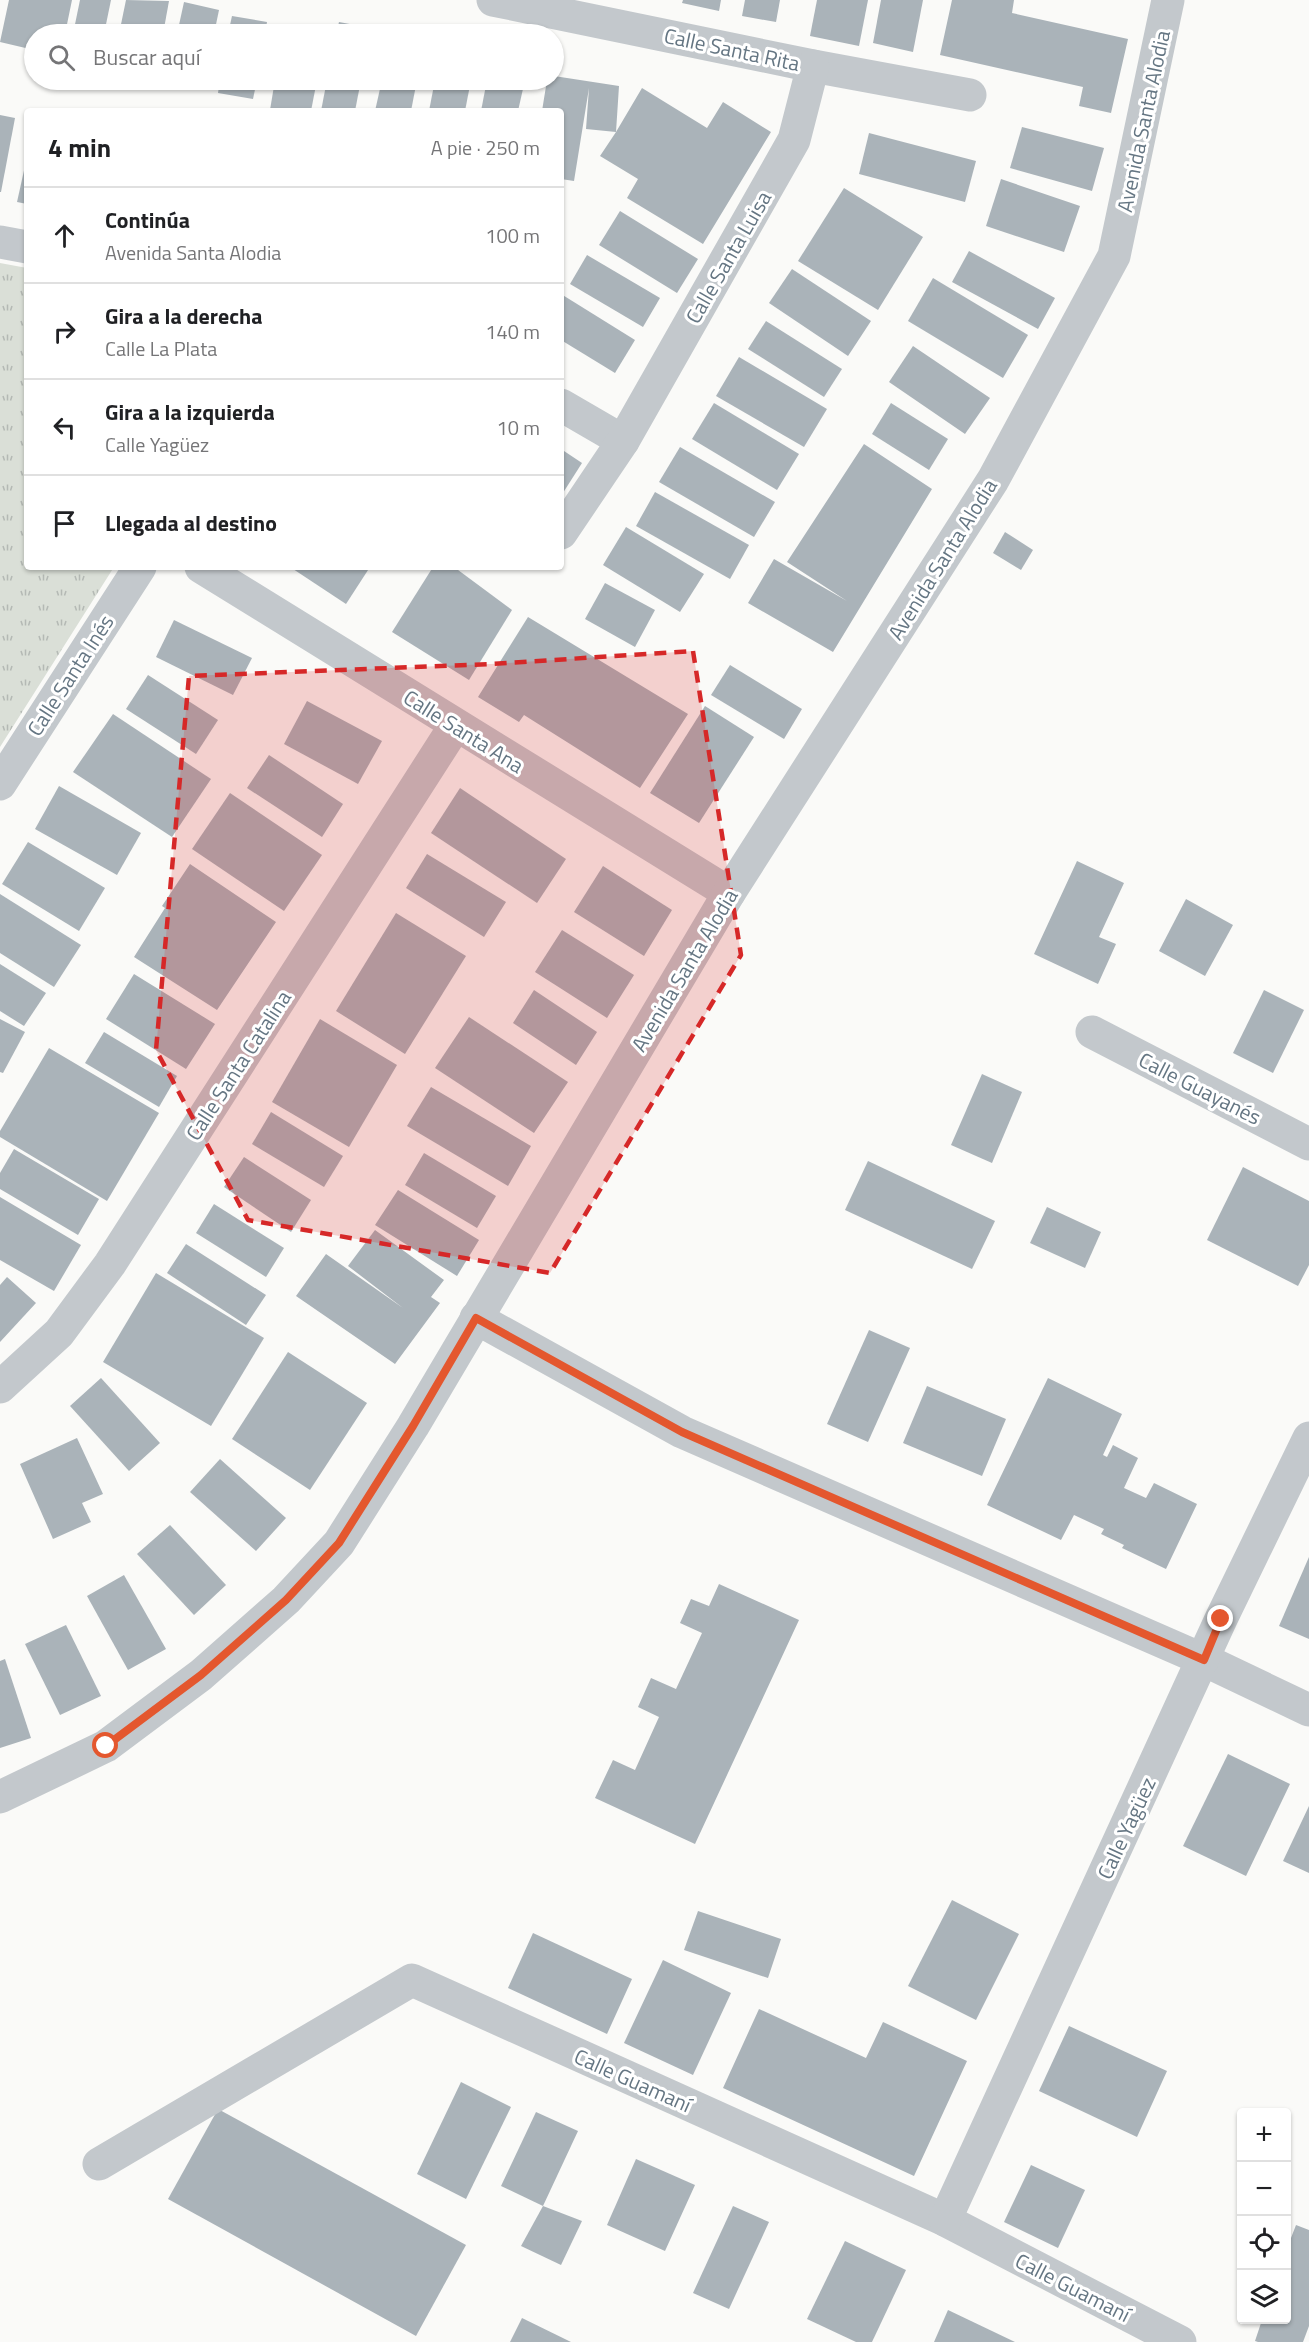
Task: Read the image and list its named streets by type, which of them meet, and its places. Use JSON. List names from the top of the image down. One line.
{"streets":{"street":["Calle Santa Rita","Avenida Santa Alodia","Calle Santa Luisa","Calle Santa Inés","Calle Santa Ana","Calle Santa Catalina","Calle Guayanés","Calle Yagüez","Calle Guamaní"]},"crossings":[["Calle Santa Rita","Calle Santa Luisa"],["Avenida Santa Alodia","Calle Santa Ana"],["Calle Santa Ana","Calle Santa Catalina"],["Calle Yagüez","Calle Guamaní"]],"page":{"search":"Buscar aquí","heading":["4 min","A pie · 250 m"],"list":[["Continúa","Avenida Santa Alodia","100 m"],["Gira a la derecha","Calle La Plata","140 m"],["Gira a la izquierda","Calle Yagüez","10 m"],"Llegada al destino"],"map_buttons":["+","−"]}}
